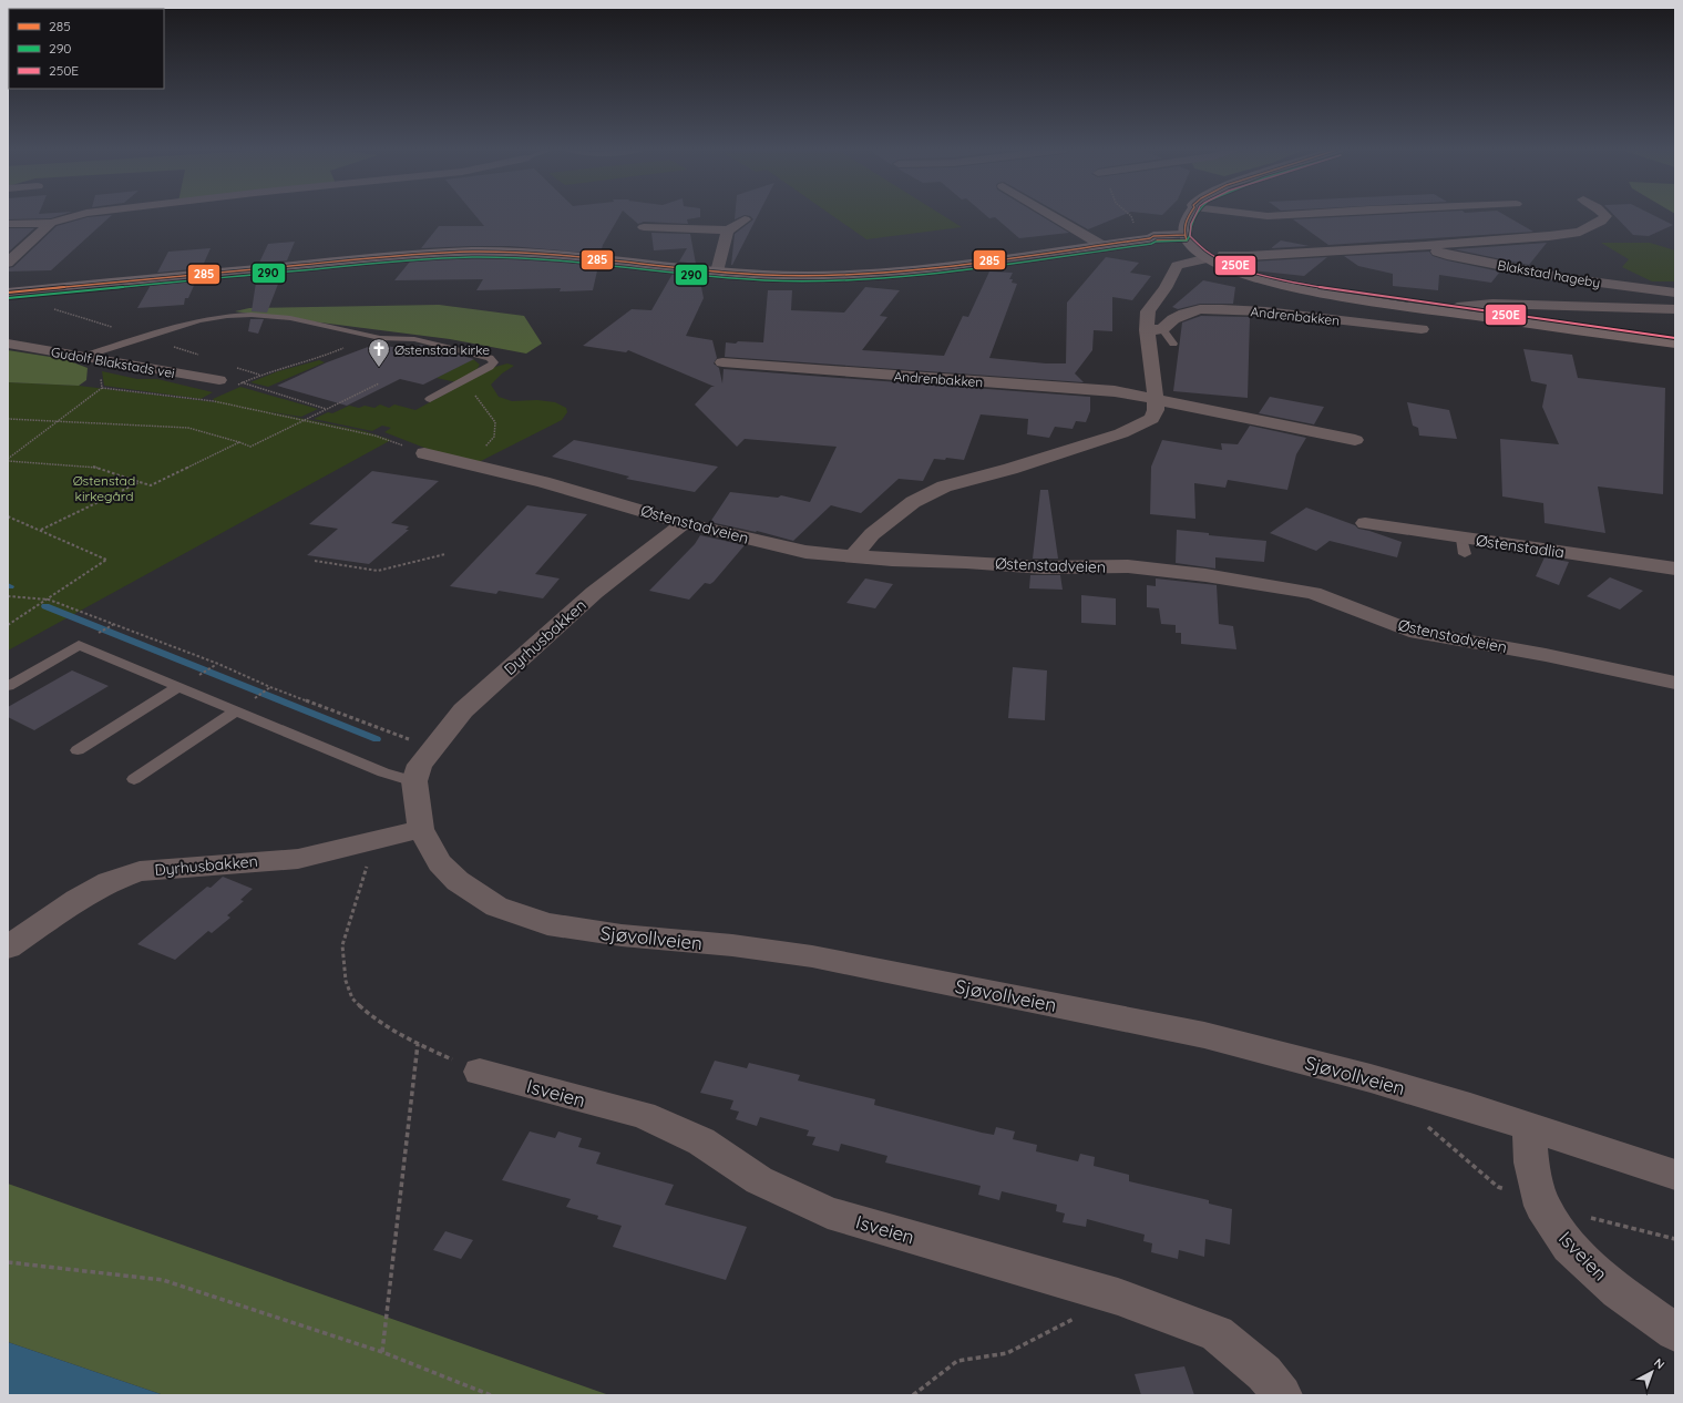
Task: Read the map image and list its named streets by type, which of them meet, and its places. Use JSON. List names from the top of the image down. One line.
{"streets":{"street":["Blakstad hageby","Andrenbakken","Gudolf Blakstads vei","Østenstadveien","Østenstadlia","Dyrhusbakken","Sjøvollveien","Isveien"]},"crossings":[["Østenstadveien","Dyrhusbakken"],["Dyrhusbakken","Sjøvollveien"],["Sjøvollveien","Isveien"]],"parks":["Østenstad kirkegård"],"places":{"church":["Østenstad kirke"]},"lines":["transit line 285","transit line 290","transit line 250E"],"legend":["285","290","250E"],"north":"top right"}
